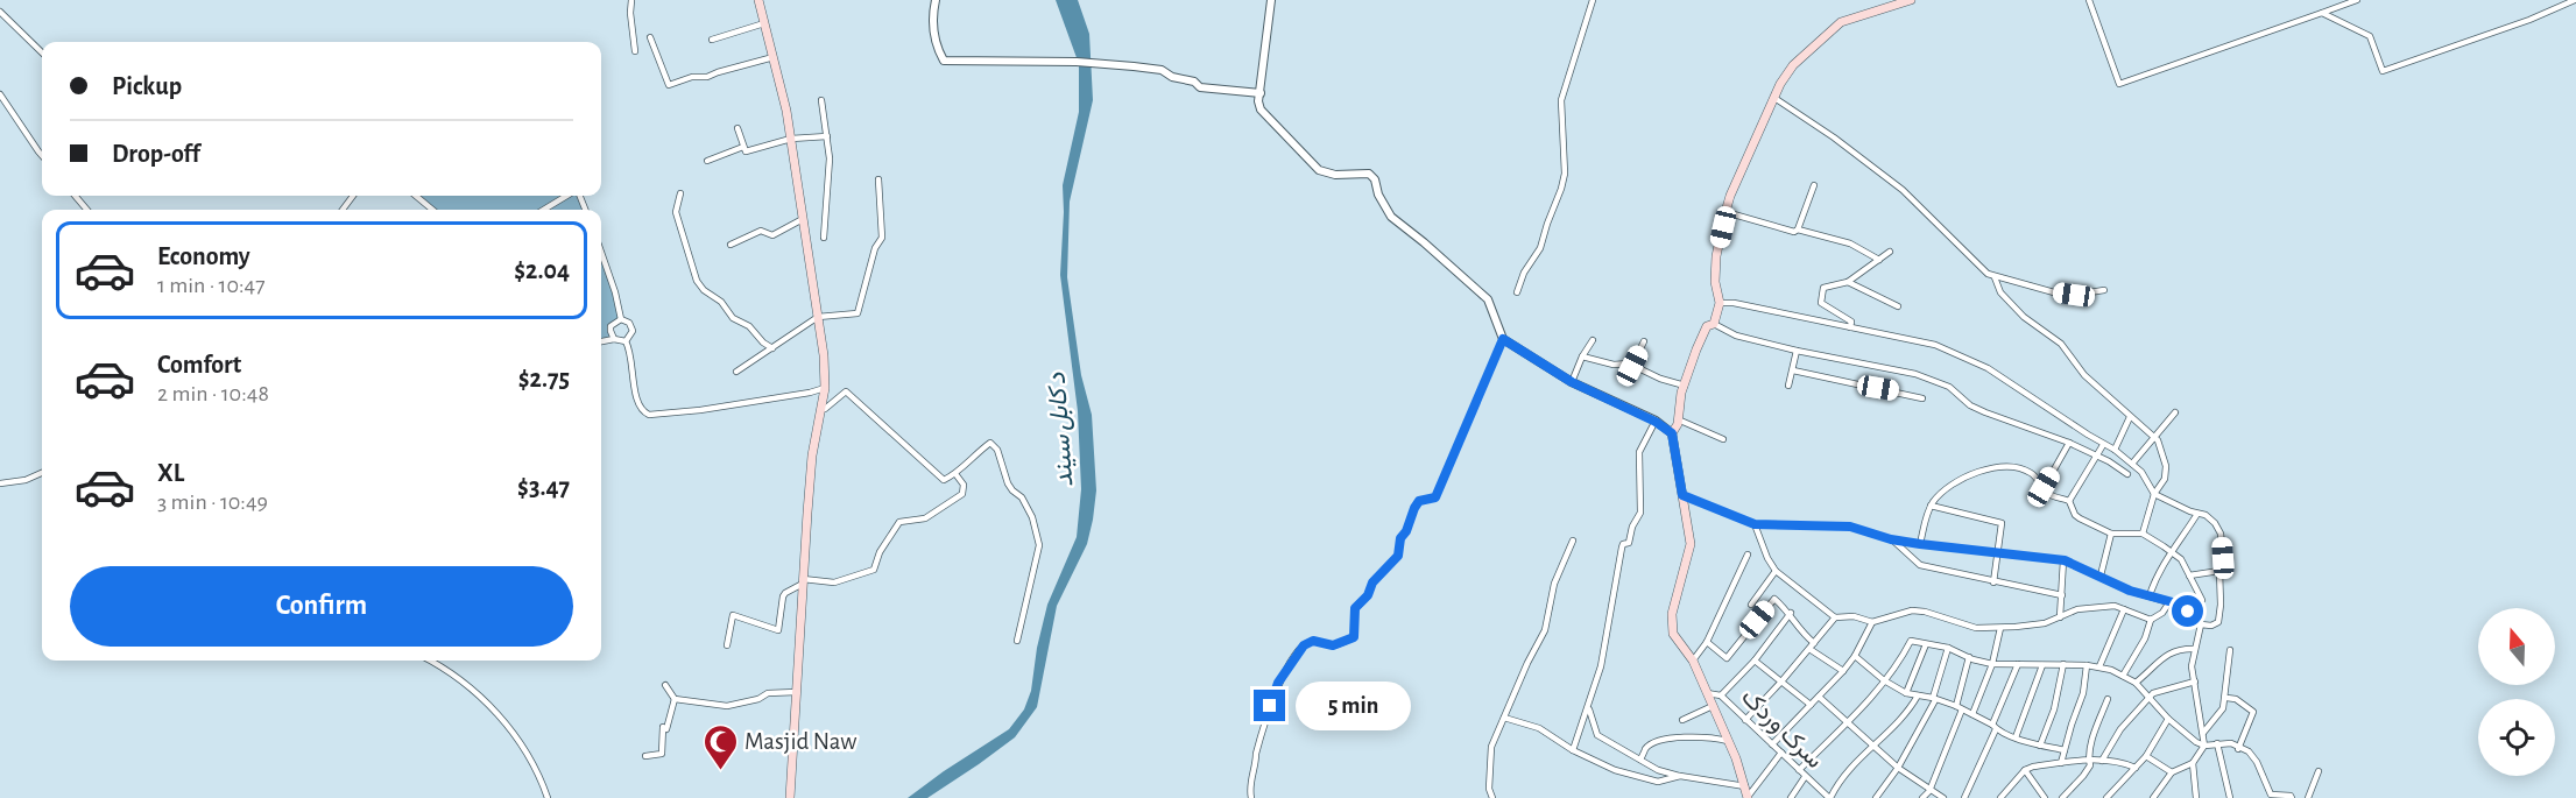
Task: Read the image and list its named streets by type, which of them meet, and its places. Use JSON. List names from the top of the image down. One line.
{"streets":{"street":["سرک وردک"]},"water":["د کابل سيند"],"places":{"mosque":["Masjid Naw"]},"north":"top","page":{"banner":["Pickup","Drop-off"],"list":[{"name":"Economy","note":"1 min · 10:47","value":"$2.04"},{"name":"Comfort","note":"2 min · 10:48","value":"$2.75"},{"name":"XL","note":"3 min · 10:49","value":"$3.47"}],"buttons":"Confirm","bubble":"5 min"}}
